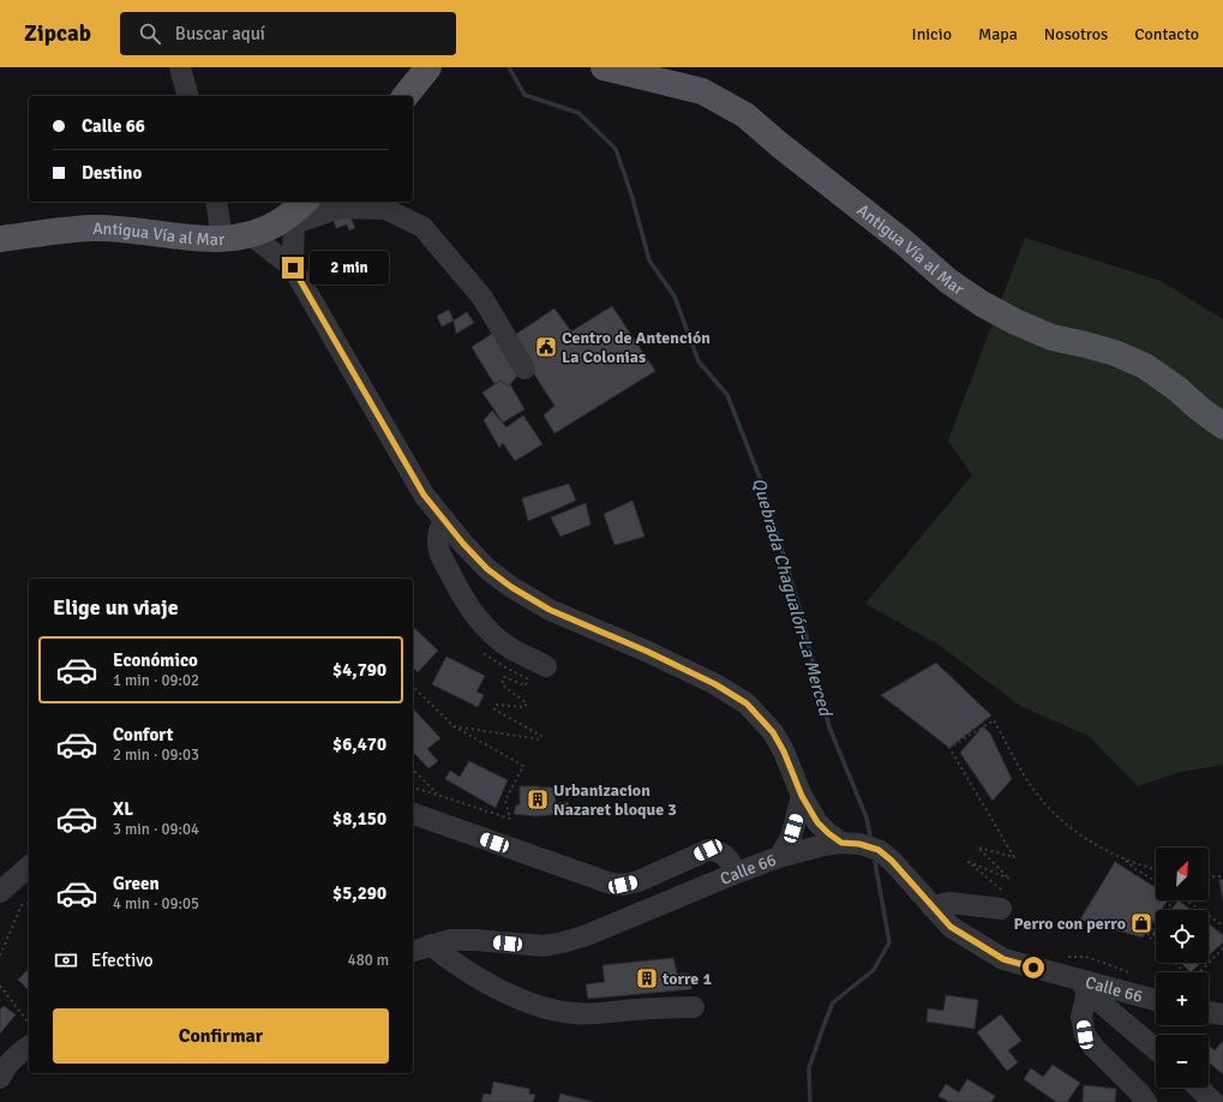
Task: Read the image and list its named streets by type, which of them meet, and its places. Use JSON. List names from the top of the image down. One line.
{"streets":{"main road":["Antigua Vía al Mar"],"street":["Calle 66"]},"water":["Quebrada Chagualón-La Merced"],"places":{"public building":["Centro de Antención La Colonias"],"building":["Urbanizacion Nazaret bloque 3","torre 1"],"shop":["Perro con perro"]},"north":"top right","page":{"header":"Zipcab","search":"Buscar aquí","nav":["Inicio","Mapa","Nosotros","Contacto"],"banner":["Calle 66","Destino"],"bubble":"2 min","heading":"Elige un viaje","list":[{"name":"Económico","note":"1 min · 09:02","value":"$4,790"},{"name":"Confort","note":"2 min · 09:03","value":"$6,470"},{"name":"XL","note":"3 min · 09:04","value":"$8,150"},{"name":"Green","note":"4 min · 09:05","value":"$5,290"}],"map_buttons":["+","−"],"pay":["Efectivo","480 m"],"buttons":"Confirmar"}}
